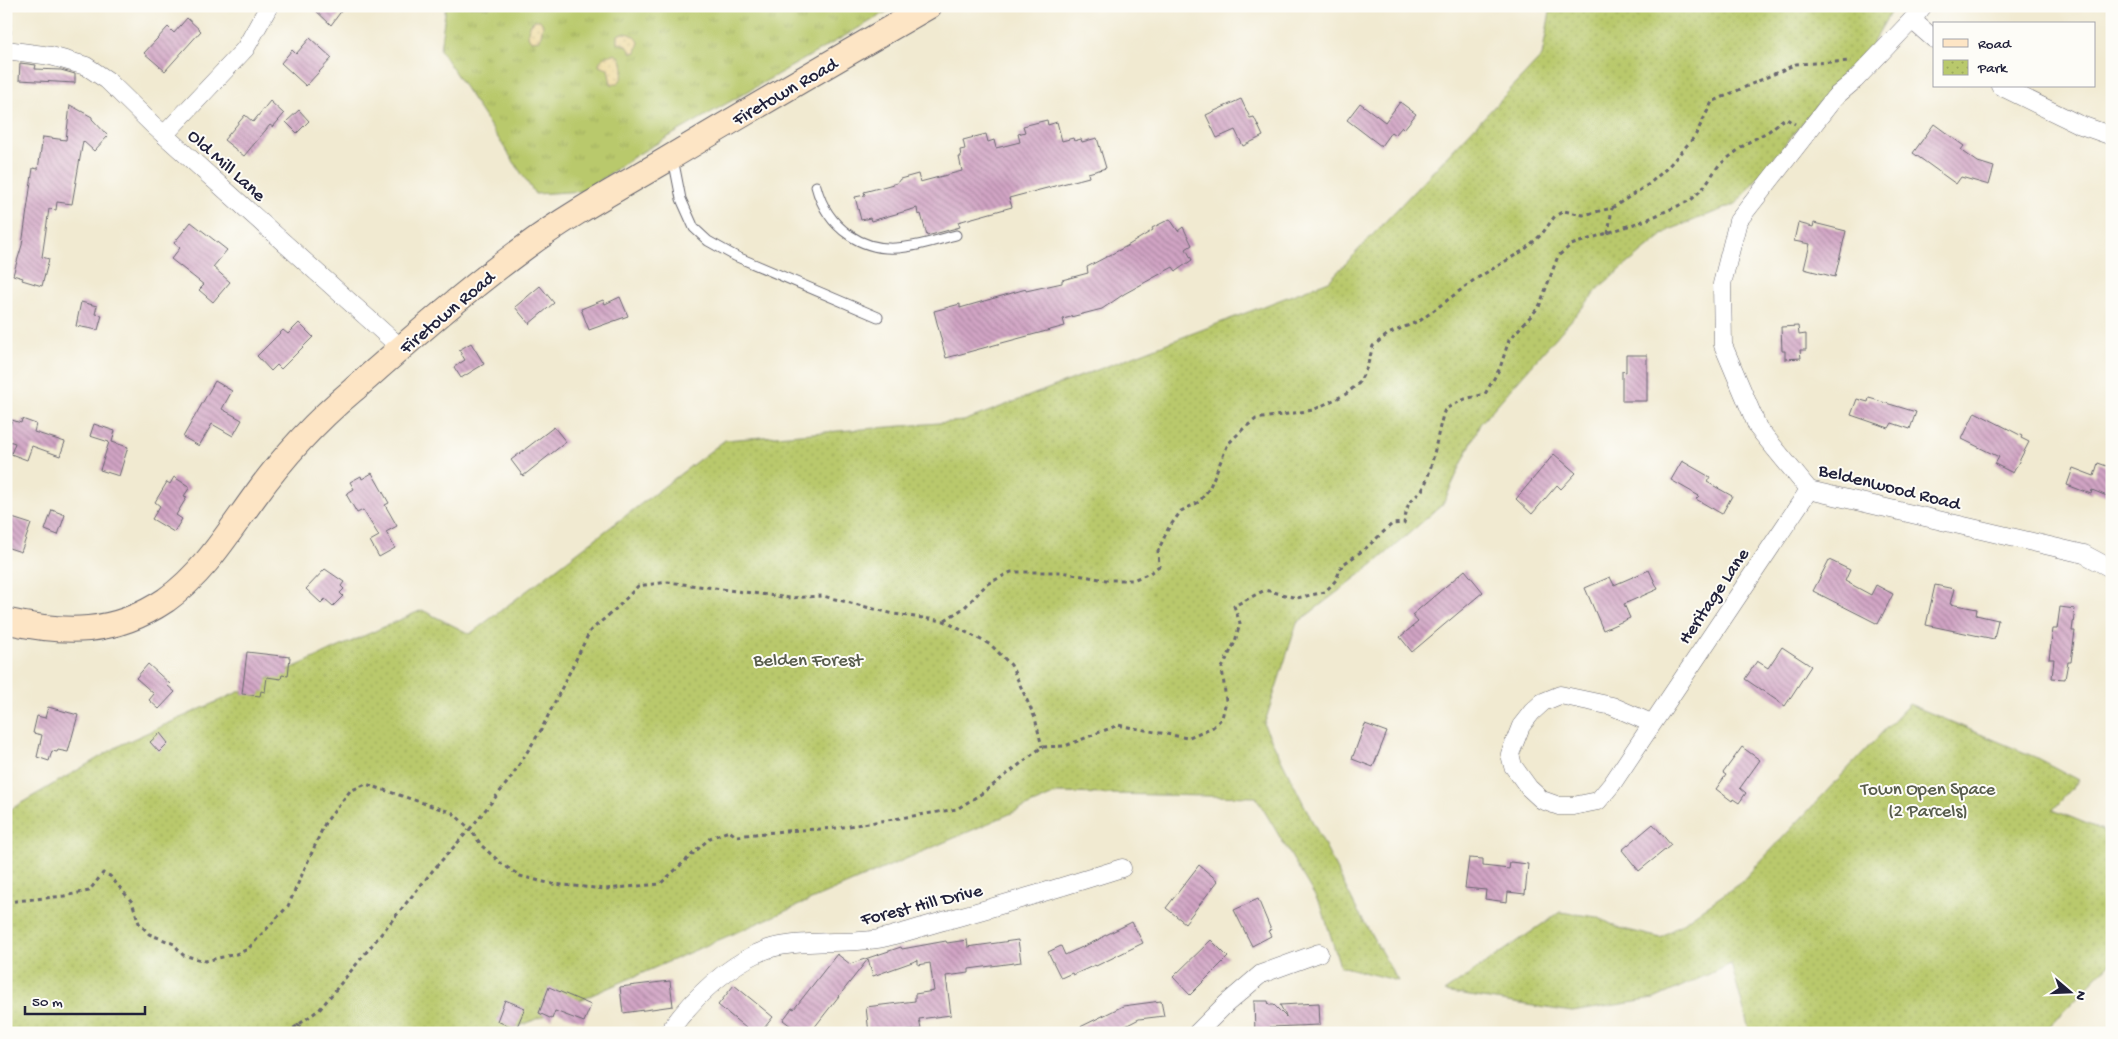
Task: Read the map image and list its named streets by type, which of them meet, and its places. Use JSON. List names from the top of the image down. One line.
{"streets":{"street":["Firetown Road","Old Mill Lane","Beldenwood Road","Heritage Lane","Forest Hill Drive"]},"crossings":[["Firetown Road","Old Mill Lane"],["Beldenwood Road","Heritage Lane"]],"parks":["Belden Forest","Town Open Space (2 Parcels)"],"legend":["Road","Park"],"scale_bar":"50 m","north":"right"}
